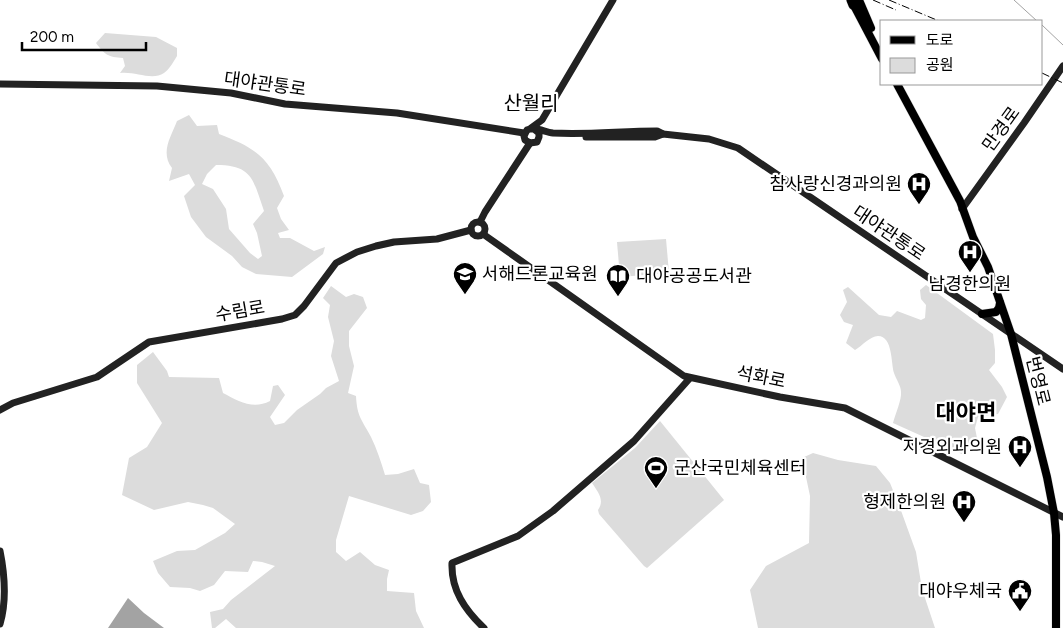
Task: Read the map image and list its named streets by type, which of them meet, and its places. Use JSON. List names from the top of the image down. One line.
{"streets":{"main road":["대야관통로","만경로","수림로","석화로","번영로"]},"crossings":[["대야관통로","수림로"],["대야관통로","번영로"],["만경로","번영로"],["수림로","석화로"],["석화로","번영로"]],"districts":["산월리","대야면"],"places":{"hospital":["참사랑신경과의원","남경한의원","지경외과의원","형제한의원"],"school or university":["서해드론교육원"],"library":["대야공공도서관"],"sports":["군산국민체육센터"],"public building":["대야우체국"]},"legend":["도로","공원"],"scale_bar":"200 m"}
